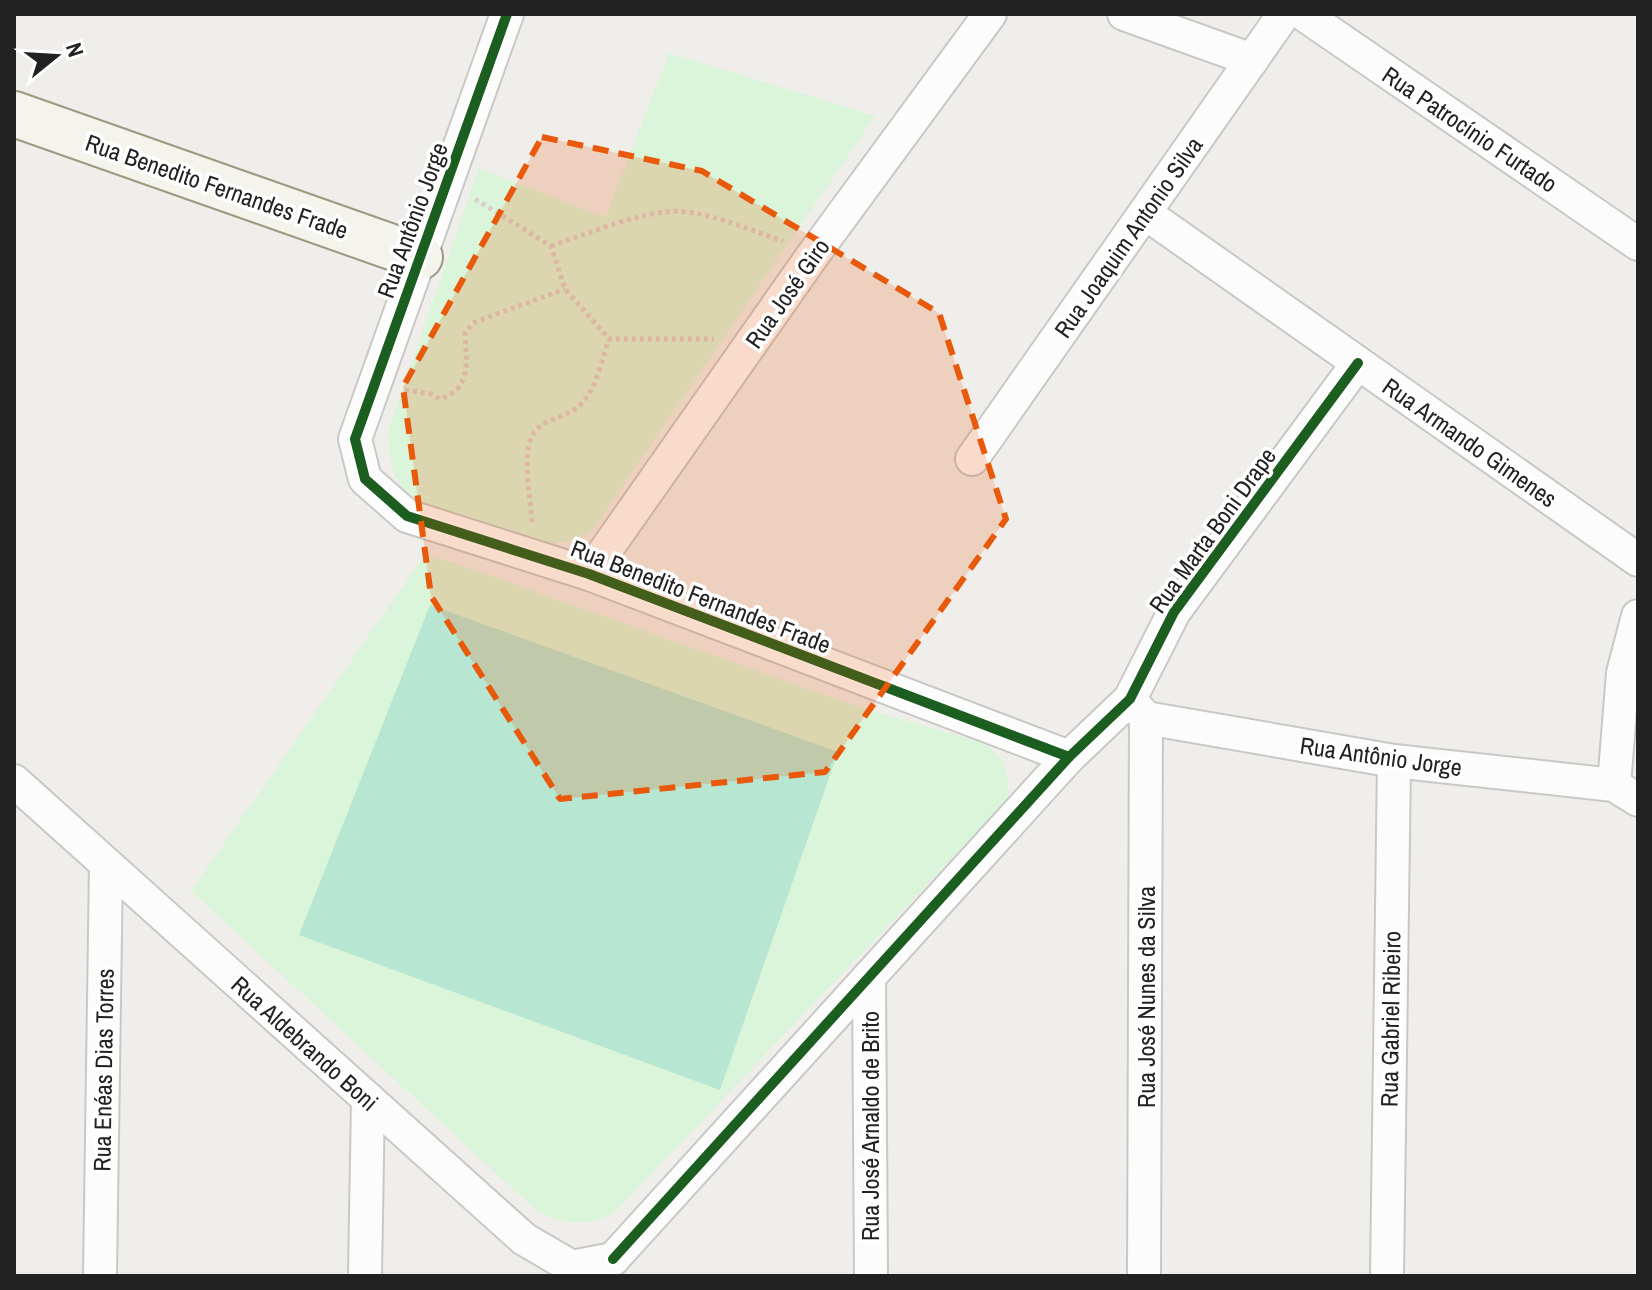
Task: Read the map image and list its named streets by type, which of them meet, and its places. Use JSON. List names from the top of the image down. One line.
{"streets":{"street":["Rua Patrocínio Furtado","Rua Benedito Fernandes Frade","Rua Antônio Jorge","Rua Joaquim Antonio Silva","Rua José Giro","Rua Armando Gimenes","Rua Marta Boni Drape","Rua José Nunes da Silva","Rua Gabriel Ribeiro","Rua Aldebrando Boni","Rua Enéas Dias Torres","Rua José Arnaldo de Brito"]},"crossings":[["Rua Benedito Fernandes Frade","Rua Antônio Jorge"],["Rua Benedito Fernandes Frade","Rua José Giro"],["Rua Benedito Fernandes Frade","Rua Marta Boni Drape"],["Rua Antônio Jorge","Rua Marta Boni Drape"],["Rua Antônio Jorge","Rua José Nunes da Silva"],["Rua Antônio Jorge","Rua Gabriel Ribeiro"],["Rua Joaquim Antonio Silva","Rua Armando Gimenes"],["Rua Armando Gimenes","Rua Marta Boni Drape"],["Rua Marta Boni Drape","Rua José Nunes da Silva"],["Rua Marta Boni Drape","Rua Aldebrando Boni"],["Rua Marta Boni Drape","Rua José Arnaldo de Brito"],["Rua Aldebrando Boni","Rua Enéas Dias Torres"]],"north":"right"}
